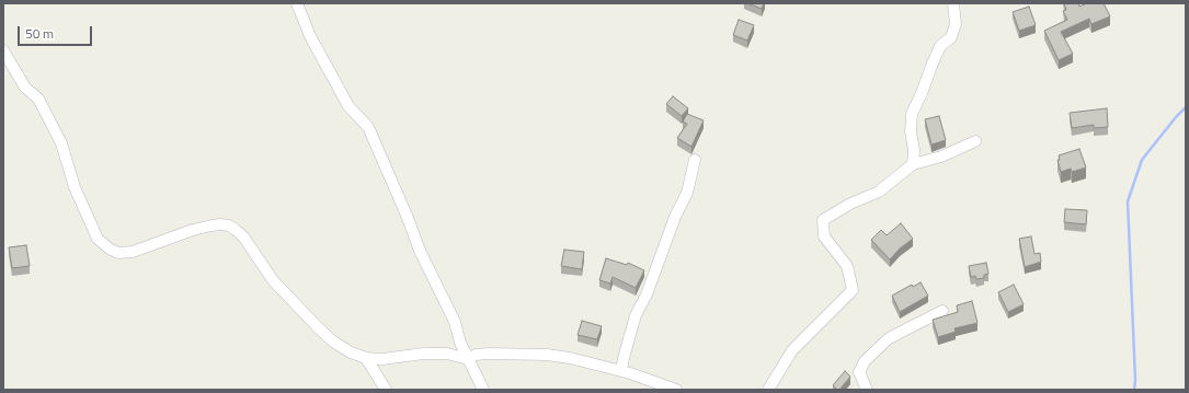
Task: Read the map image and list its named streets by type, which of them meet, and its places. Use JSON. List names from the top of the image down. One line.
{"scale_bar":"50 m"}
